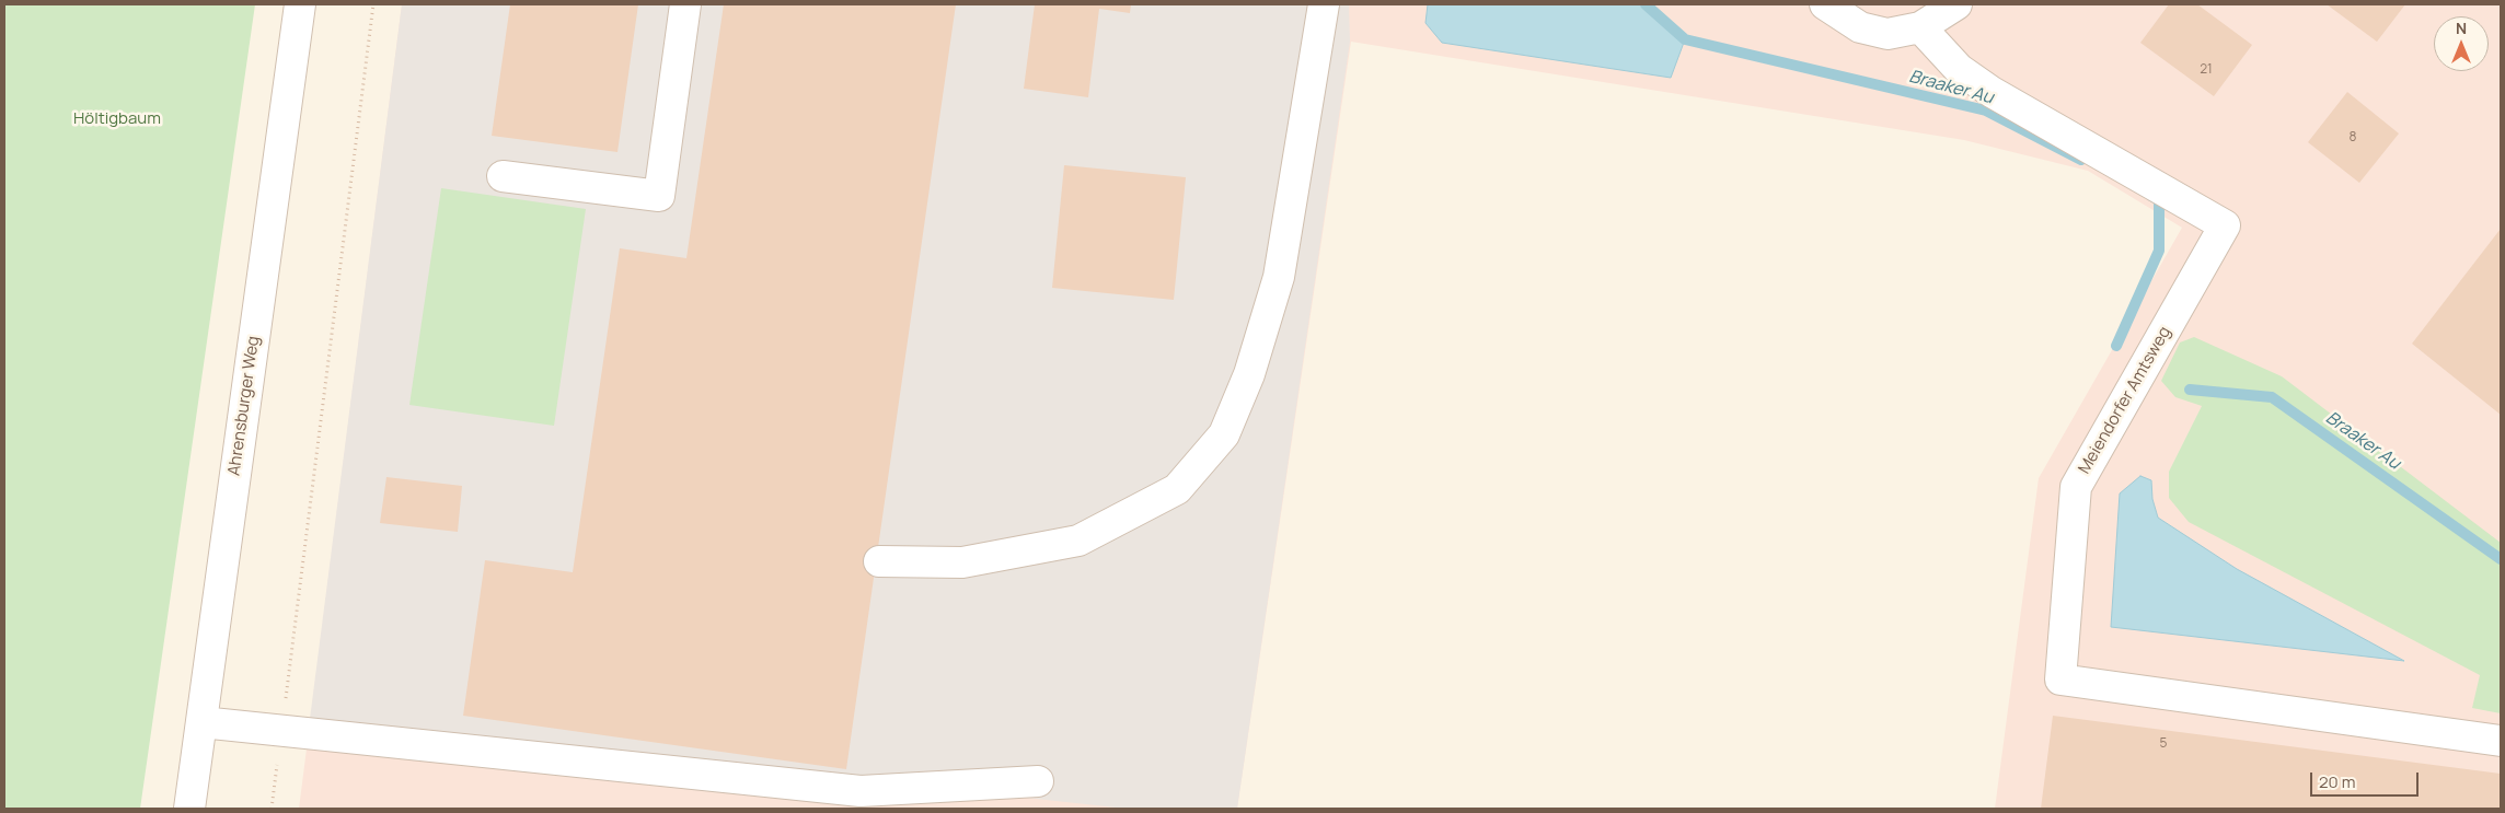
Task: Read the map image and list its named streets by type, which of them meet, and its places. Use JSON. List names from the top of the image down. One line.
{"streets":{"street":["Meiendorfer Amtsweg","Ahrensburger Weg"]},"water":["Braaker Au"],"parks":["Höltigbaum"],"house_numbers":["21","8","5"],"scale_bar":"20 m","north":"top"}
